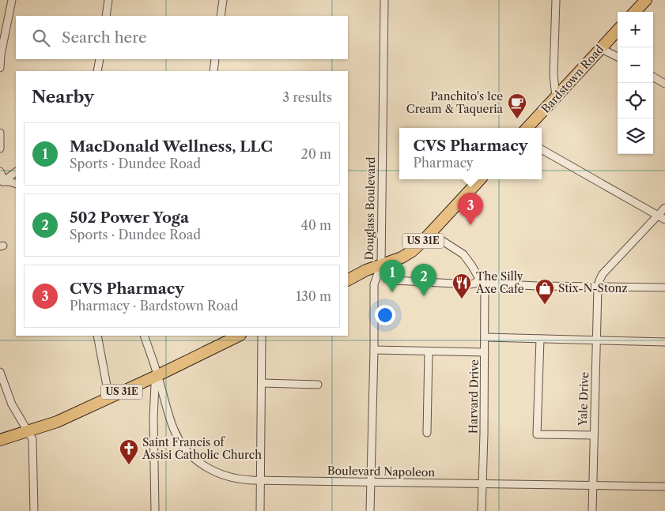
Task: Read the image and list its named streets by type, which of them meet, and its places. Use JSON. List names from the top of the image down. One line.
{"streets":{"main road":["Bardstown Road","US 31E"],"street":["Douglass Boulevard","Harvard Drive","Yale Drive","Boulevard Napoleon"]},"crossings":[["Douglass Boulevard","US 31E"],["Douglass Boulevard","Boulevard Napoleon"],["US 31E","Boulevard Napoleon"],["Harvard Drive","Boulevard Napoleon"],["Yale Drive","Boulevard Napoleon"]],"places":{"cafe":["Panchito's Ice Cream & Taqueria"],"restaurant":["The Silly Axe Cafe"],"shop":["Stix-N-Stonz"],"church":["Saint Francis of Assisi Catholic Church"]},"page":{"map_buttons":["+","−"],"search":"Search here","heading":["Nearby","3 results"],"list":[{"mark":"1","name":"MacDonald Wellness, LLC","note":"Sports · Dundee Road","value":"20 m"},{"mark":"2","name":"502 Power Yoga","note":"Sports · Dundee Road","value":"40 m"},{"mark":"3","name":"CVS Pharmacy","note":"Pharmacy · Bardstown Road","value":"130 m"}],"popup":["CVS Pharmacy","Pharmacy"],"pins":["3","1","2"]}}
